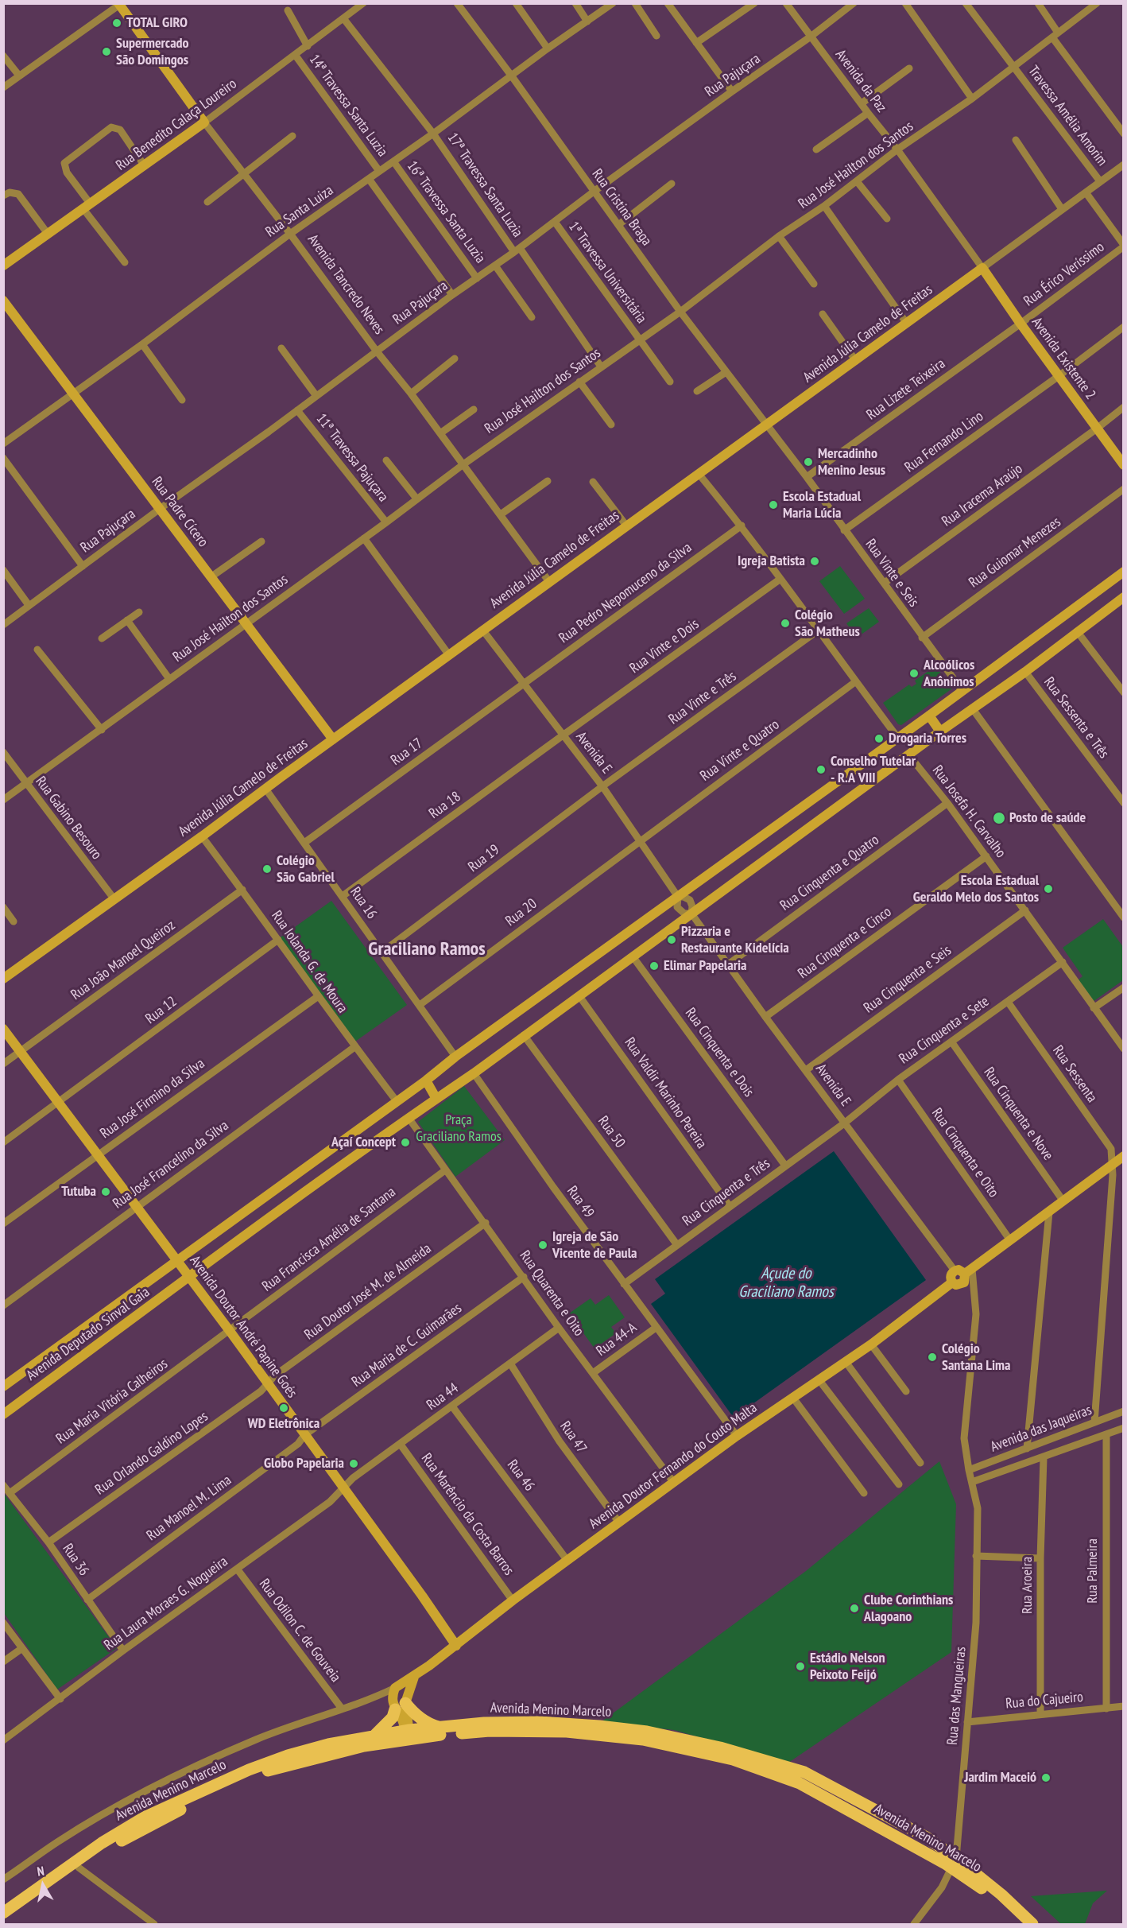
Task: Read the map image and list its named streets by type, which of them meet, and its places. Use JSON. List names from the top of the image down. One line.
{"streets":{"main road":["Avenida Menino Marcelo"],"street":["Rua Pajuçara","Avenida da Paz","14ª Travessa Santa Luzia","Travessa Amélia Amorim","Rua Benedito Calaça Loureiro","Rua José Hailton dos Santos","17ª Travessa Santa Luzia","Rua Cristina Braga","Rua Santa Luiza","16ª Travessa Santa Luzia","1ª Travessa Universitária","Rua Érico Veríssimo","Avenida Tancredo Neves","Avenida Júlia Camelo de Freitas","Avenida Existente 2","Rua Lizete Teixeira","Rua Fernando Lino","11ª Travessa Pajuçara","Rua Iracema Araújo","Rua Padre Cícero","Rua Guiomar Menezes","Rua Vinte e Seis","Rua Pedro Nepomuceno da Silva","Rua Vinte e Dois","Rua Vinte e Três","Rua Sessenta e Três","Rua Vinte e Quatro","Rua 17","Avenida E","Rua 18","Rua Josefa H. Carvalho","Rua Gabino Besouro","Rua 19","Rua Cinquenta e Quatro","Rua 16","Rua 20","Rua Cinquenta e Cinco","Rua João Manoel Queiroz","Rua Iolanda G. de Moura","Rua Cinquenta e Seis","Rua 12","Rua Cinquenta e Sete","Rua Cinquenta e Dois","Rua Sessenta","Rua Valdir Marinho Pereira","Rua José Firmino da Silva","Rua Cinquenta e Nove","Rua 50","Rua Cinquenta e Oito","Rua José Francelino da Silva","Rua Cinquenta e Três","Rua 49","Rua Francisca Amélia de Santana","Rua Doutor José M. de Almeida","Rua Quarenta e Oito","Avenida Doutor André Papine Goés","Avenida Deputado Sinval Gaia","Rua 44-A","Rua Maria de C. Guimarães","Rua 44","Rua Maria Vitória Calheiros","Avenida das Jaqueiras","Rua 47","Rua Orlando Galdino Lopes","Avenida Doutor Fernando do Couto Malta","Rua 46","Rua Manoel M. Lima","Rua Marêncio da Costa Barros","Rua 36","Rua Palmeira","Rua Aroeira","Rua Laura Moraes G. Nogueira","Rua Odilon C. de Gouveia","Rua das Mangueiras","Rua do Cajueiro"]},"crossings":[["Rua Pajuçara","Avenida da Paz"],["Rua Pajuçara","17ª Travessa Santa Luzia"],["Rua Pajuçara","Rua Cristina Braga"],["Rua Pajuçara","16ª Travessa Santa Luzia"],["Rua Pajuçara","1ª Travessa Universitária"],["Rua Pajuçara","Avenida Tancredo Neves"],["Rua Pajuçara","11ª Travessa Pajuçara"],["Rua Pajuçara","Rua Padre Cícero"],["Avenida da Paz","Rua José Hailton dos Santos"],["Avenida da Paz","Avenida Júlia Camelo de Freitas"],["Avenida da Paz","Avenida Existente 2"],["14ª Travessa Santa Luzia","Rua Benedito Calaça Loureiro"],["14ª Travessa Santa Luzia","Rua Santa Luiza"],["Travessa Amélia Amorim","Rua José Hailton dos Santos"],["Travessa Amélia Amorim","Avenida Júlia Camelo de Freitas"],["Rua Benedito Calaça Loureiro","17ª Travessa Santa Luzia"],["Rua Benedito Calaça Loureiro","Avenida Tancredo Neves"],["Rua José Hailton dos Santos","17ª Travessa Santa Luzia"],["Rua José Hailton dos Santos","Rua Cristina Braga"],["Rua José Hailton dos Santos","1ª Travessa Universitária"],["Rua José Hailton dos Santos","Avenida Tancredo Neves"],["Rua José Hailton dos Santos","11ª Travessa Pajuçara"],["Rua José Hailton dos Santos","Rua Padre Cícero"],["Rua José Hailton dos Santos","Rua Gabino Besouro"],["17ª Travessa Santa Luzia","Rua Santa Luiza"],["Rua Cristina Braga","Rua Santa Luiza"],["Rua Cristina Braga","Avenida Júlia Camelo de Freitas"],["Rua Cristina Braga","Rua Vinte e Seis"],["Rua Santa Luiza","16ª Travessa Santa Luzia"],["Rua Santa Luiza","Avenida Tancredo Neves"],["Rua Santa Luiza","Rua Padre Cícero"],["Rua Érico Veríssimo","Avenida Existente 2"],["Rua Érico Veríssimo","Rua Lizete Teixeira"],["Avenida Tancredo Neves","Avenida Júlia Camelo de Freitas"],["Avenida Júlia Camelo de Freitas","Avenida Existente 2"],["Avenida Júlia Camelo de Freitas","Rua Padre Cícero"],["Avenida Júlia Camelo de Freitas","Rua Vinte e Seis"],["Avenida Júlia Camelo de Freitas","Avenida E"],["Avenida Júlia Camelo de Freitas","Rua Gabino Besouro"],["Avenida Júlia Camelo de Freitas","Rua 16"],["Avenida Júlia Camelo de Freitas","Rua Iolanda G. de Moura"],["Avenida Existente 2","Rua Lizete Teixeira"],["Avenida Existente 2","Rua Fernando Lino"],["Avenida Existente 2","Rua Iracema Araújo"],["Rua Lizete Teixeira","Rua Vinte e Seis"],["Rua Fernando Lino","Rua Vinte e Seis"],["Rua Iracema Araújo","Rua Vinte e Seis"],["Rua Guiomar Menezes","Rua Vinte e Seis"],["Rua Vinte e Seis","Avenida Deputado Sinval Gaia"],["Rua Pedro Nepomuceno da Silva","Rua 17"],["Rua Pedro Nepomuceno da Silva","Avenida E"],["Rua Vinte e Dois","Avenida E"],["Rua Vinte e Dois","Rua 18"],["Rua Vinte e Três","Avenida E"],["Rua Vinte e Três","Rua 19"],["Rua Sessenta e Três","Avenida Deputado Sinval Gaia"],["Rua Vinte e Quatro","Avenida E"],["Rua Vinte e Quatro","Rua 20"],["Rua 17","Avenida E"],["Rua 17","Rua 16"],["Avenida E","Rua 18"],["Avenida E","Rua 19"],["Avenida E","Rua Cinquenta e Quatro"],["Avenida E","Rua 20"],["Avenida E","Rua Cinquenta e Cinco"],["Avenida E","Rua Cinquenta e Seis"],["Avenida E","Rua Cinquenta e Sete"],["Avenida E","Rua Cinquenta e Três"],["Avenida E","Avenida Deputado Sinval Gaia"],["Avenida E","Avenida Doutor Fernando do Couto Malta"],["Avenida E","Rua das Mangueiras"],["Rua 18","Rua 16"],["Rua Josefa H. Carvalho","Rua Cinquenta e Quatro"],["Rua Josefa H. Carvalho","Rua Cinquenta e Cinco"],["Rua Josefa H. Carvalho","Rua Cinquenta e Seis"],["Rua Josefa H. Carvalho","Rua Cinquenta e Sete"],["Rua Josefa H. Carvalho","Avenida Deputado Sinval Gaia"],["Rua 19","Rua 16"],["Rua 16","Rua 20"],["Rua 16","Avenida Deputado Sinval Gaia"],["Rua João Manoel Queiroz","Rua Iolanda G. de Moura"],["Rua João Manoel Queiroz","Avenida Doutor André Papine Goés"],["Rua Iolanda G. de Moura","Rua 12"],["Rua Iolanda G. de Moura","Rua José Firmino da Silva"],["Rua Iolanda G. de Moura","Rua José Francelino da Silva"],["Rua Iolanda G. de Moura","Avenida Deputado Sinval Gaia"],["Rua 12","Avenida Doutor André Papine Goés"],["Rua Cinquenta e Sete","Rua Sessenta"],["Rua Cinquenta e Sete","Rua Cinquenta e Nove"],["Rua Cinquenta e Sete","Rua Cinquenta e Oito"],["Rua Cinquenta e Sete","Rua Cinquenta e Três"],["Rua Cinquenta e Dois","Rua Cinquenta e Três"],["Rua Cinquenta e Dois","Avenida Deputado Sinval Gaia"],["Rua Sessenta","Avenida Doutor Fernando do Couto Malta"],["Rua Valdir Marinho Pereira","Rua Cinquenta e Três"],["Rua Valdir Marinho Pereira","Avenida Deputado Sinval Gaia"],["Rua José Firmino da Silva","Avenida Doutor André Papine Goés"],["Rua Cinquenta e Nove","Avenida Doutor Fernando do Couto Malta"],["Rua 50","Rua Cinquenta e Três"],["Rua 50","Avenida Deputado Sinval Gaia"],["Rua Cinquenta e Oito","Avenida Doutor Fernando do Couto Malta"],["Rua José Francelino da Silva","Avenida Doutor André Papine Goés"],["Rua Cinquenta e Três","Rua 49"],["Rua 49","Avenida Deputado Sinval Gaia"],["Rua 49","Rua 44-A"],["Rua 49","Avenida Doutor Fernando do Couto Malta"],["Rua Francisca Amélia de Santana","Rua Quarenta e Oito"],["Rua Francisca Amélia de Santana","Avenida Doutor André Papine Goés"],["Rua Francisca Amélia de Santana","Rua Maria Vitória Calheiros"],["Rua Doutor José M. de Almeida","Rua Quarenta e Oito"],["Rua Doutor José M. de Almeida","Avenida Doutor André Papine Goés"],["Rua Doutor José M. de Almeida","Rua Orlando Galdino Lopes"],["Rua Quarenta e Oito","Avenida Deputado Sinval Gaia"],["Rua Quarenta e Oito","Rua 44-A"],["Rua Quarenta e Oito","Rua Maria de C. Guimarães"],["Rua Quarenta e Oito","Rua 44"],["Rua Quarenta e Oito","Avenida Doutor Fernando do Couto Malta"],["Avenida Doutor André Papine Goés","Avenida Deputado Sinval Gaia"],["Avenida Doutor André Papine Goés","Rua Maria de C. Guimarães"],["Avenida Doutor André Papine Goés","Rua 44"],["Avenida Doutor André Papine Goés","Rua Maria Vitória Calheiros"],["Avenida Doutor André Papine Goés","Rua Orlando Galdino Lopes"],["Avenida Doutor André Papine Goés","Avenida Doutor Fernando do Couto Malta"],["Avenida Doutor André Papine Goés","Rua Manoel M. Lima"],["Avenida Doutor André Papine Goés","Rua Laura Moraes G. Nogueira"],["Rua Maria de C. Guimarães","Rua Manoel M. Lima"],["Rua 44","Rua 47"],["Rua 44","Rua 46"],["Rua 44","Rua Marêncio da Costa Barros"],["Rua 44","Rua Laura Moraes G. Nogueira"],["Rua Maria Vitória Calheiros","Rua 36"],["Avenida das Jaqueiras","Rua Palmeira"],["Avenida das Jaqueiras","Rua Aroeira"],["Avenida das Jaqueiras","Rua das Mangueiras"],["Rua 47","Avenida Doutor Fernando do Couto Malta"],["Rua Orlando Galdino Lopes","Rua 36"],["Avenida Doutor Fernando do Couto Malta","Rua 46"],["Avenida Doutor Fernando do Couto Malta","Rua Marêncio da Costa Barros"],["Avenida Doutor Fernando do Couto Malta","Rua Odilon C. de Gouveia"],["Avenida Doutor Fernando do Couto Malta","Rua das Mangueiras"],["Rua Manoel M. Lima","Rua 36"],["Rua 36","Rua Laura Moraes G. Nogueira"],["Rua Palmeira","Rua do Cajueiro"],["Rua Aroeira","Rua do Cajueiro"],["Rua Laura Moraes G. Nogueira","Rua Odilon C. de Gouveia"],["Rua das Mangueiras","Rua do Cajueiro"],["Rua das Mangueiras","Avenida Menino Marcelo"]],"districts":["Graciliano Ramos"],"water":["Açude do Graciliano Ramos"],"parks":["Praça Graciliano Ramos"],"places":["TOTAL GIRO","Supermercado São Domingos","Mercadinho Menino Jesus","Escola Estadual Maria Lúcia","Igreja Batista","Colégio São Matheus","Alcoólicos Anônimos","Drogaria Torres","Conselho Tutelar - R.A VIII","Posto de saúde","Colégio São Gabriel","Escola Estadual Geraldo Melo dos Santos","Pizzaria e Restaurante Kidelícia","Elimar Papelaria","Açaí Concept","Tutuba","Igreja de São Vicente de Paula","Colégio Santana Lima","WD Eletrônica","Globo Papelaria","Clube Corinthians Alagoano","Estádio Nelson Peixoto Feijó","Jardim Maceió"],"north":"top"}
